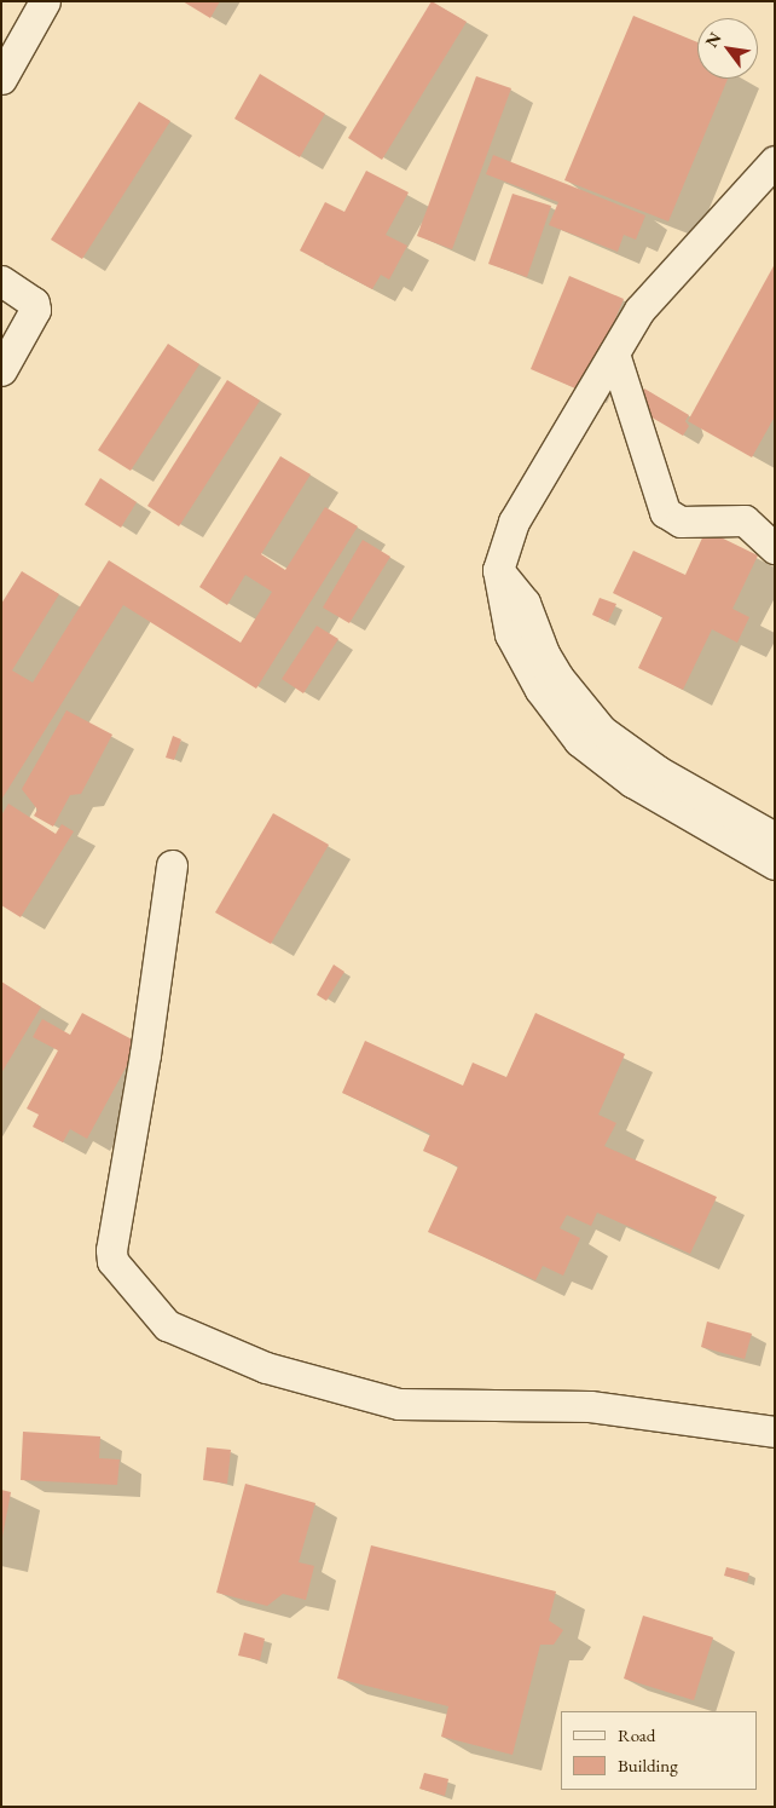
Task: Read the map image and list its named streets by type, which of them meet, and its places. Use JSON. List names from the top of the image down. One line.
{"legend":["Road","Building"],"north":"top left"}
